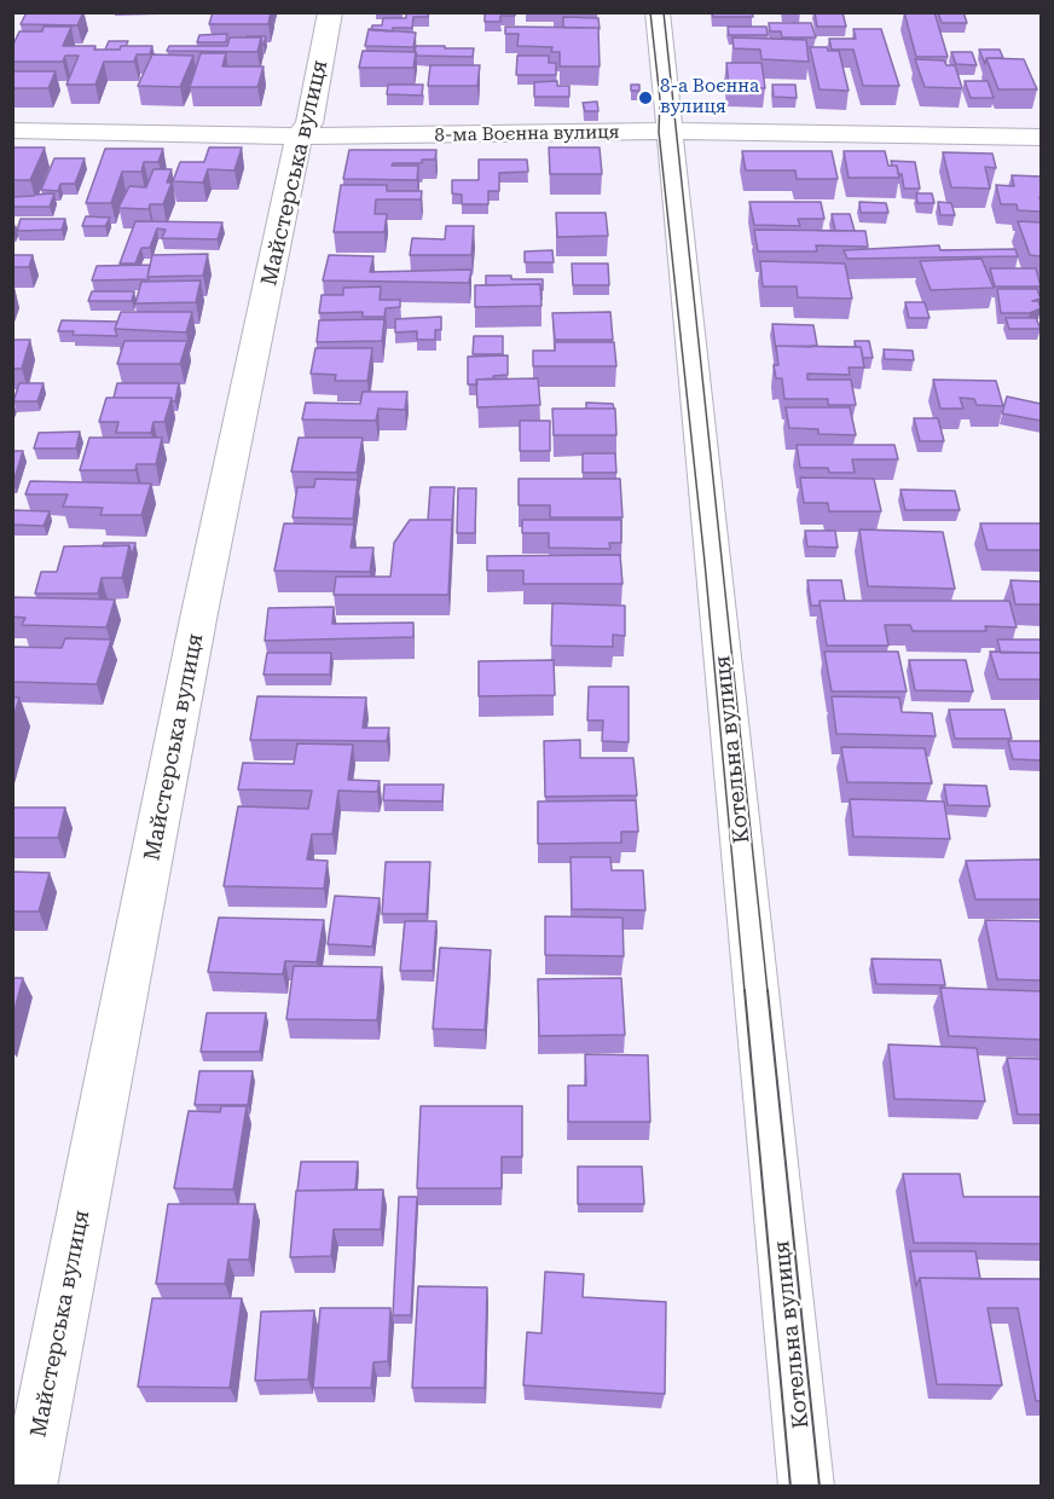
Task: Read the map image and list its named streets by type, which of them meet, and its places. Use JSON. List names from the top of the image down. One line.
{"streets":{"street":["8-ма Воєнна вулиця","Майстерська вулиця","Котельна вулиця"]},"crossings":[["8-ма Воєнна вулиця","Майстерська вулиця"],["8-ма Воєнна вулиця","Котельна вулиця"]],"places":["8-а Воєнна вулиця"]}
